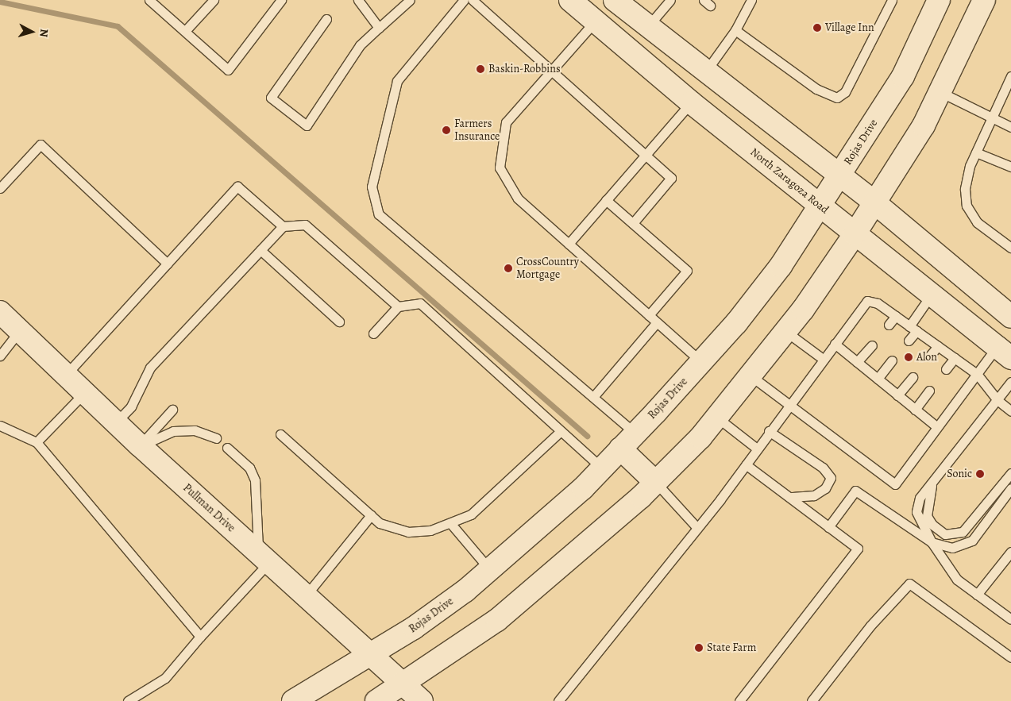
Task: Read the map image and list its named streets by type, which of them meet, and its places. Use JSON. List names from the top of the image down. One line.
{"streets":{"main road":["Rojas Drive","North Zaragoza Road","Pullman Drive"]},"crossings":[["Rojas Drive","North Zaragoza Road"],["Rojas Drive","Pullman Drive"]],"places":["Village Inn","Baskin-Robbins","Farmers Insurance","CrossCountry Mortgage","Alon","Sonic","State Farm"],"north":"right"}
